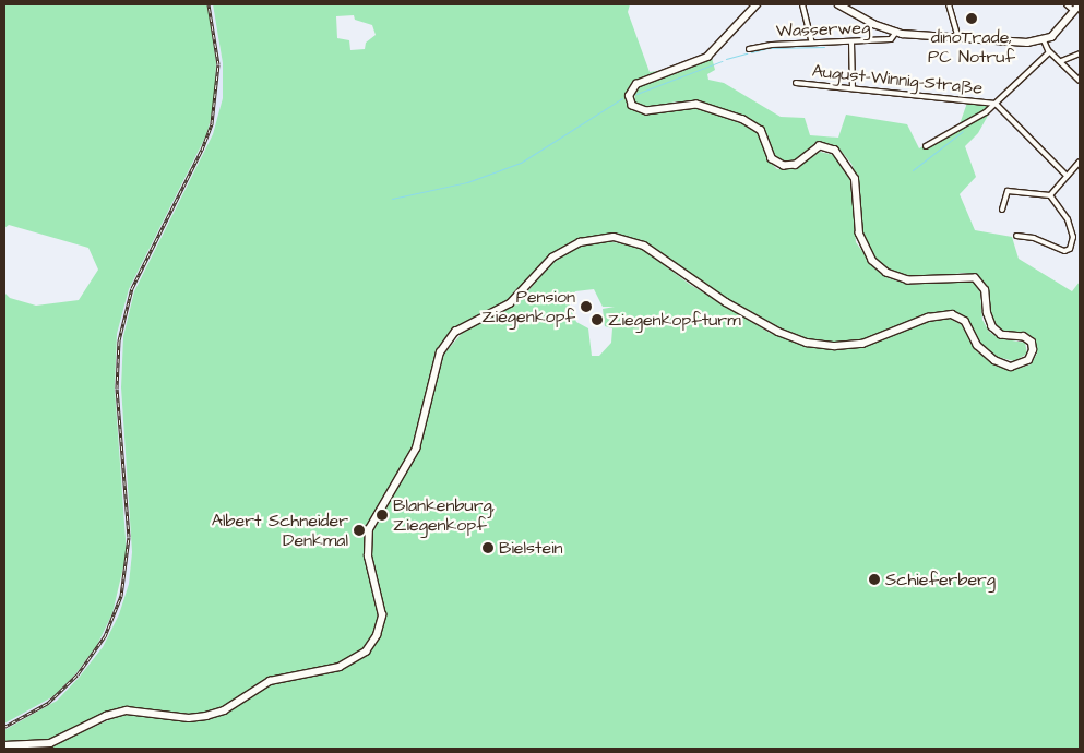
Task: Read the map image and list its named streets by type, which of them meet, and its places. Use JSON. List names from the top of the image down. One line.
{"streets":{"street":["Wasserweg","August-Winnig-Straße"]},"places":["dinoTrade, PC Notruf","Pension Ziegenkopf","Ziegenkopfturm","Blankenburg, Ziegenkopf","Albert Schneider Denkmal","Bielstein","Schieferberg"]}
